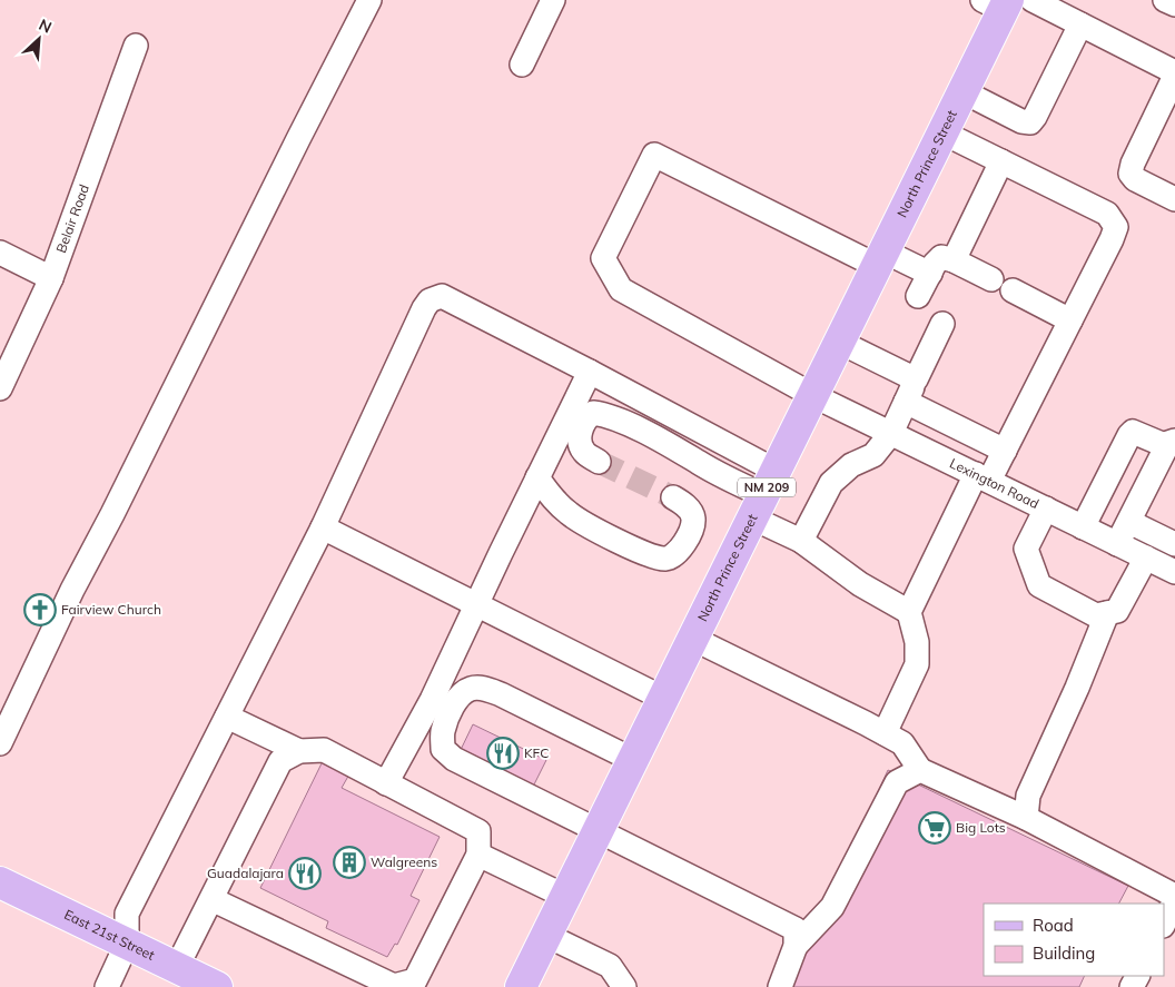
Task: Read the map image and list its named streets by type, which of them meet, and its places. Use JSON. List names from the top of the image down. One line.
{"streets":{"main road":["North Prince Street","NM 209","East 21st Street"],"street":["Belair Road","Lexington Road"]},"crossings":[["North Prince Street","Lexington Road"]],"places":{"church":["Fairview Church"],"restaurant":["KFC","Guadalajara"],"supermarket":["Big Lots"],"building":["Walgreens"]},"legend":["Road","Building"],"north":"top right"}
